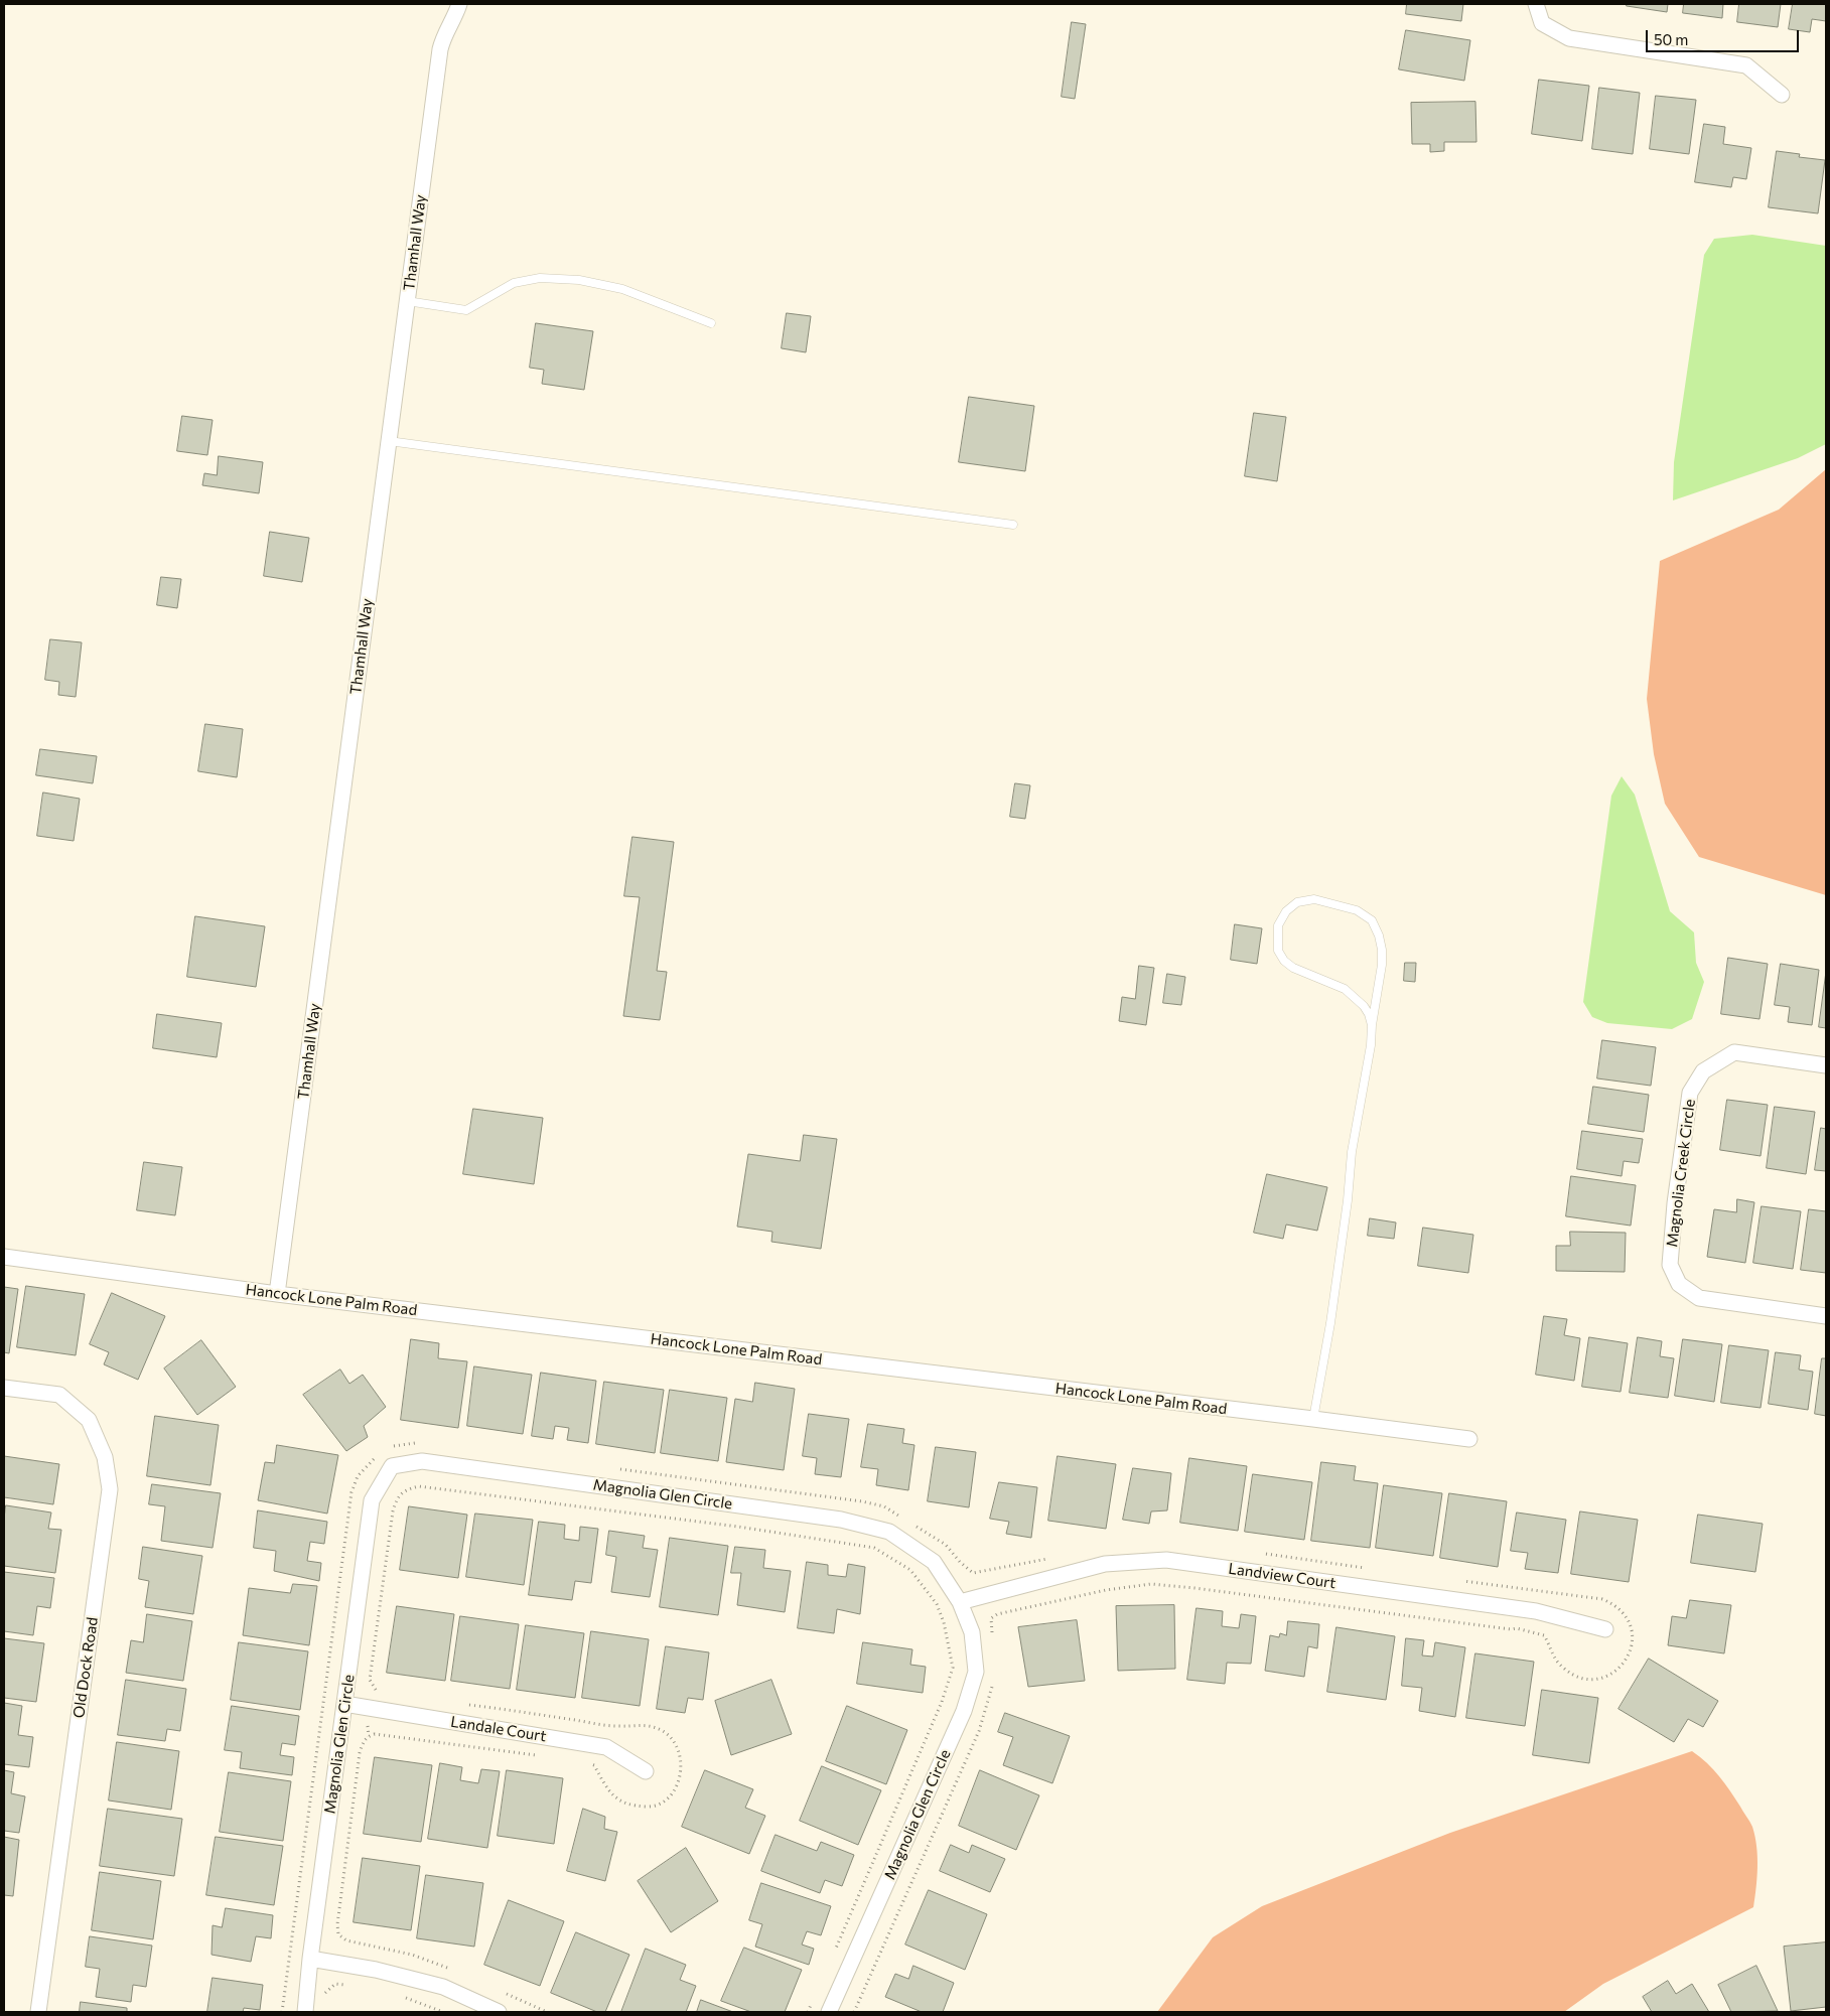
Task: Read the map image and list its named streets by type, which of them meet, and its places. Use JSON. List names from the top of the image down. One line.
{"streets":{"street":["Thamhall Way","Magnolia Creek Circle","Hancock Lone Palm Road","Magnolia Glen Circle","Landview Court","Old Dock Road","Landale Court"]},"crossings":[["Thamhall Way","Hancock Lone Palm Road"],["Magnolia Glen Circle","Landview Court"],["Magnolia Glen Circle","Landale Court"]],"scale_bar":"50 m"}
